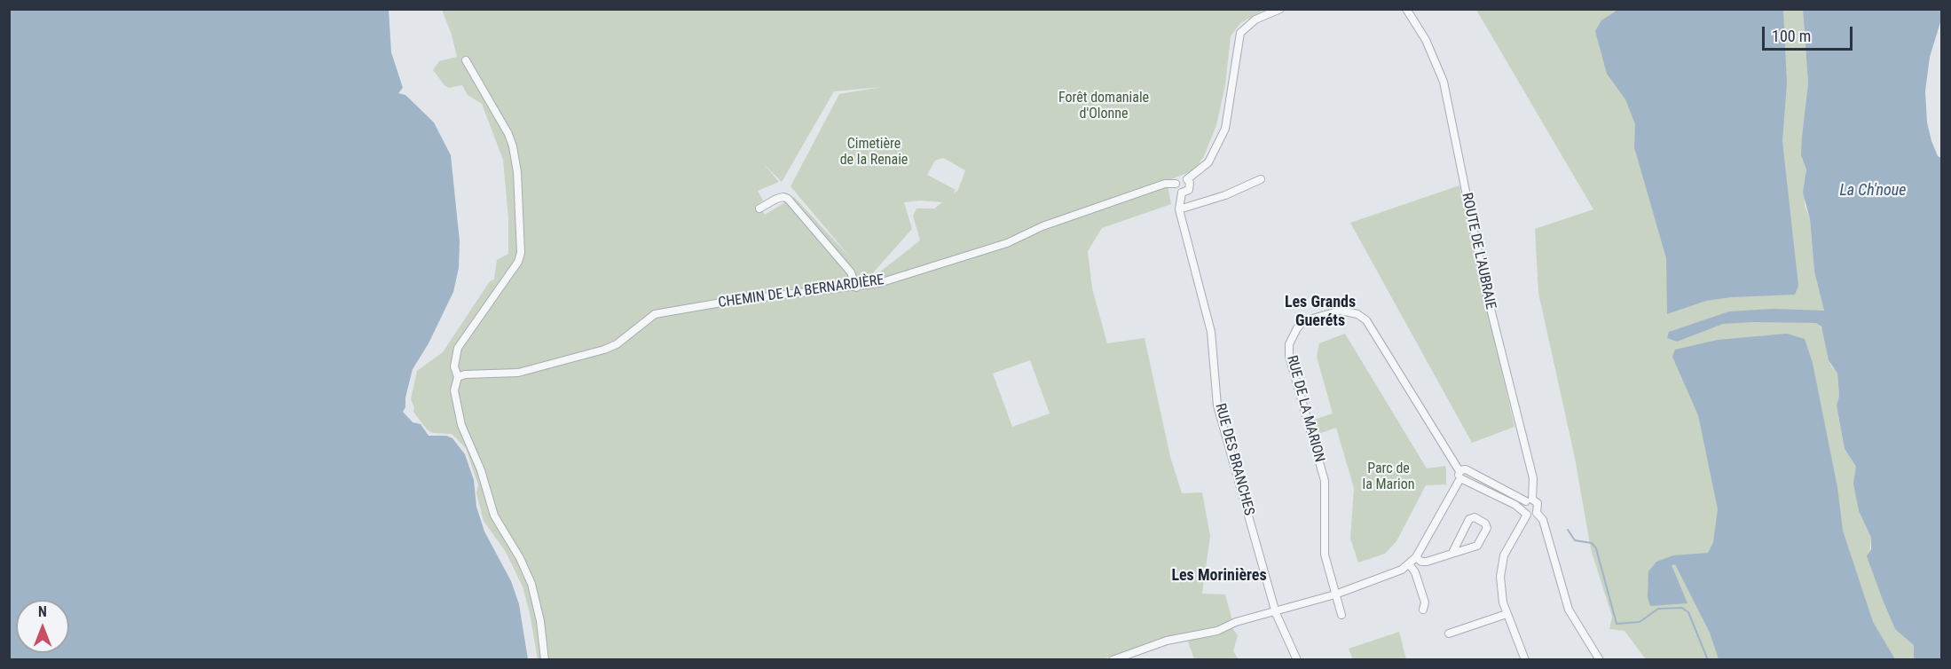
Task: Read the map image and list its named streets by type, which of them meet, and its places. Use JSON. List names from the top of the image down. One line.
{"streets":{"street":["ROUTE DE L'AUBRAIE","CHEMIN DE LA BERNARDIÈRE","RUE DE LA MARION","RUE DES BRANCHES"]},"crossings":[["CHEMIN DE LA BERNARDIÈRE","RUE DES BRANCHES"]],"districts":["Les Grands Gueréts","Les Morinières"],"water":["La Ch'noue"],"parks":["Forêt domaniale d'Olonne","Cimetière de la Renaie","Parc de la Marion"],"scale_bar":"100 m","north":"top"}
